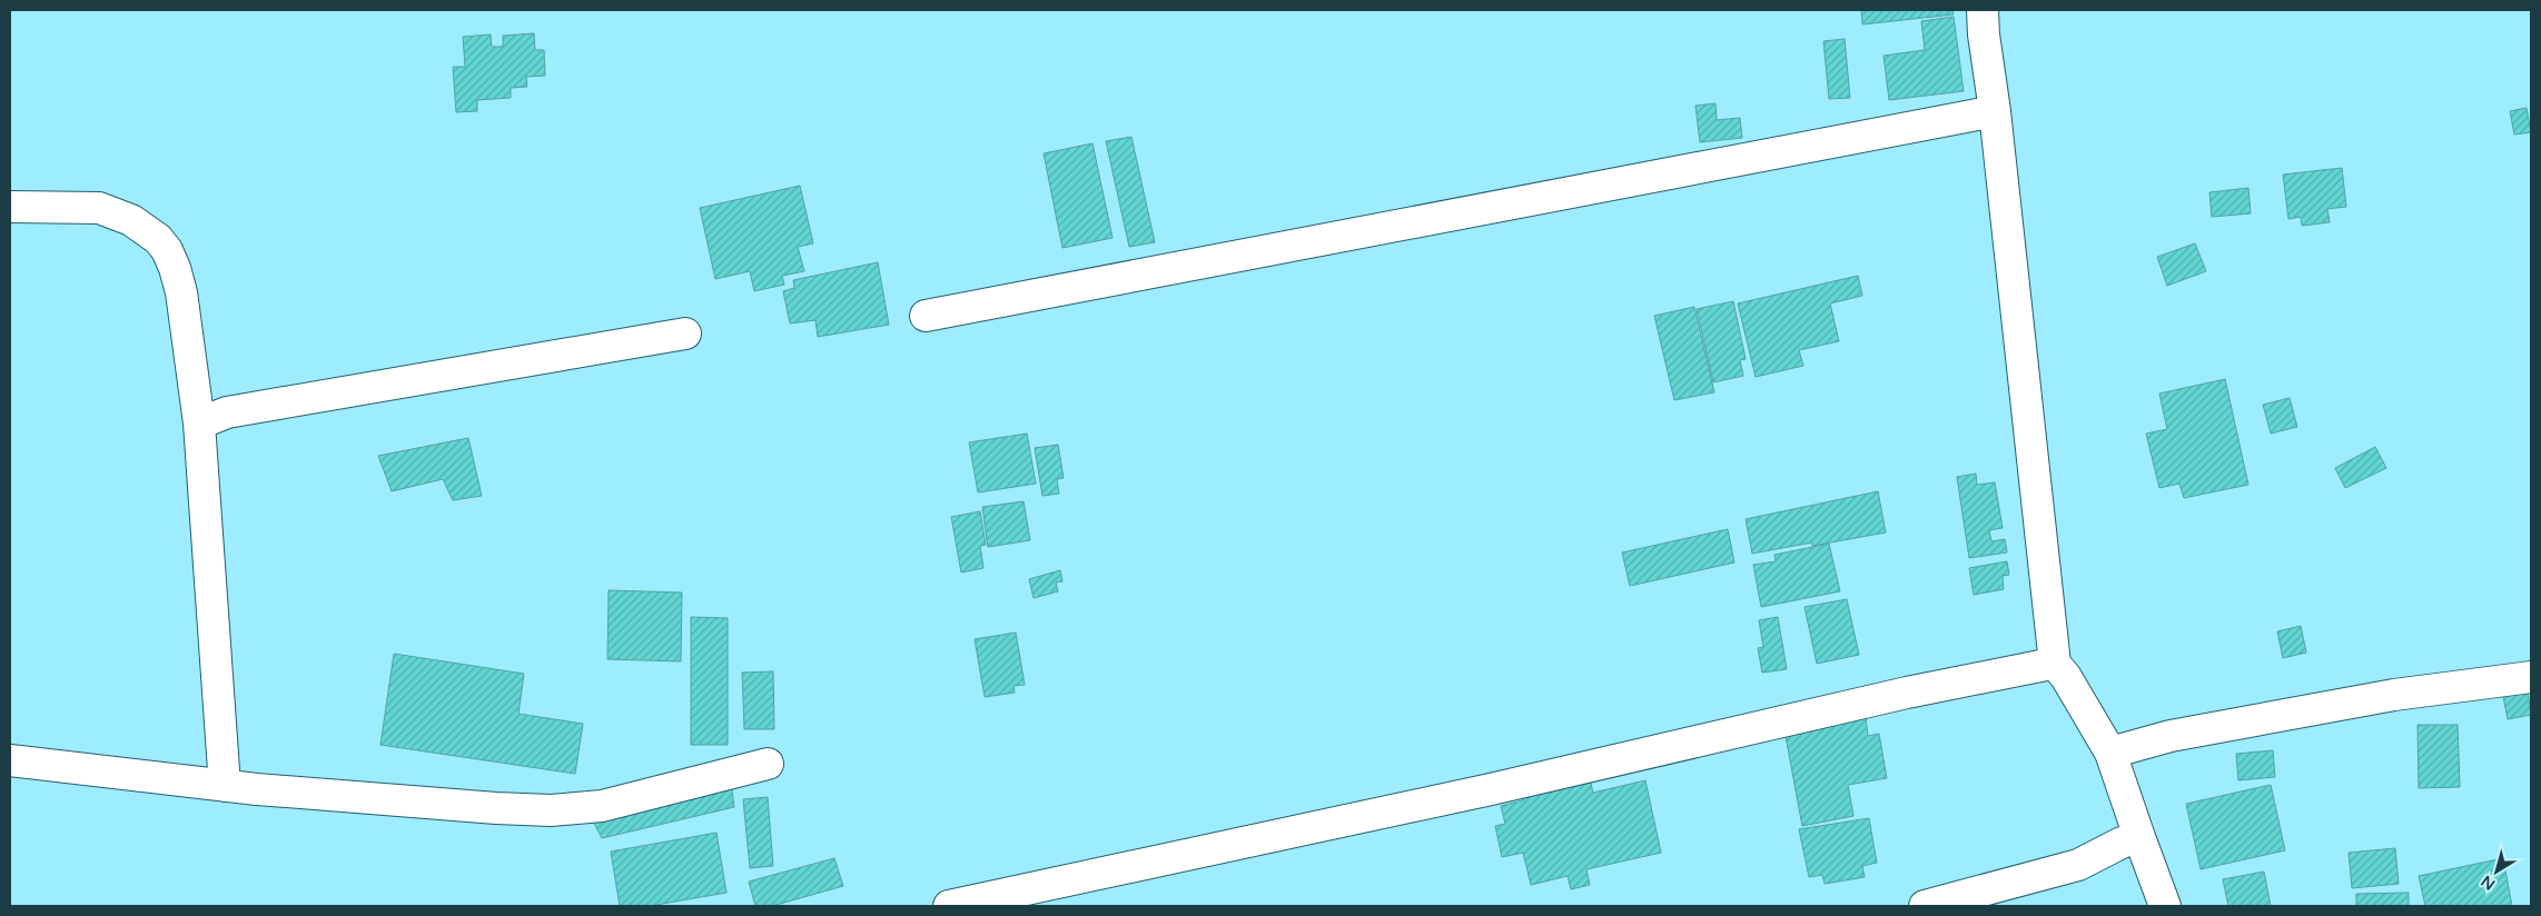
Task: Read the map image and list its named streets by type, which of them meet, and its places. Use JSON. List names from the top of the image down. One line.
{"north":"bottom left"}
